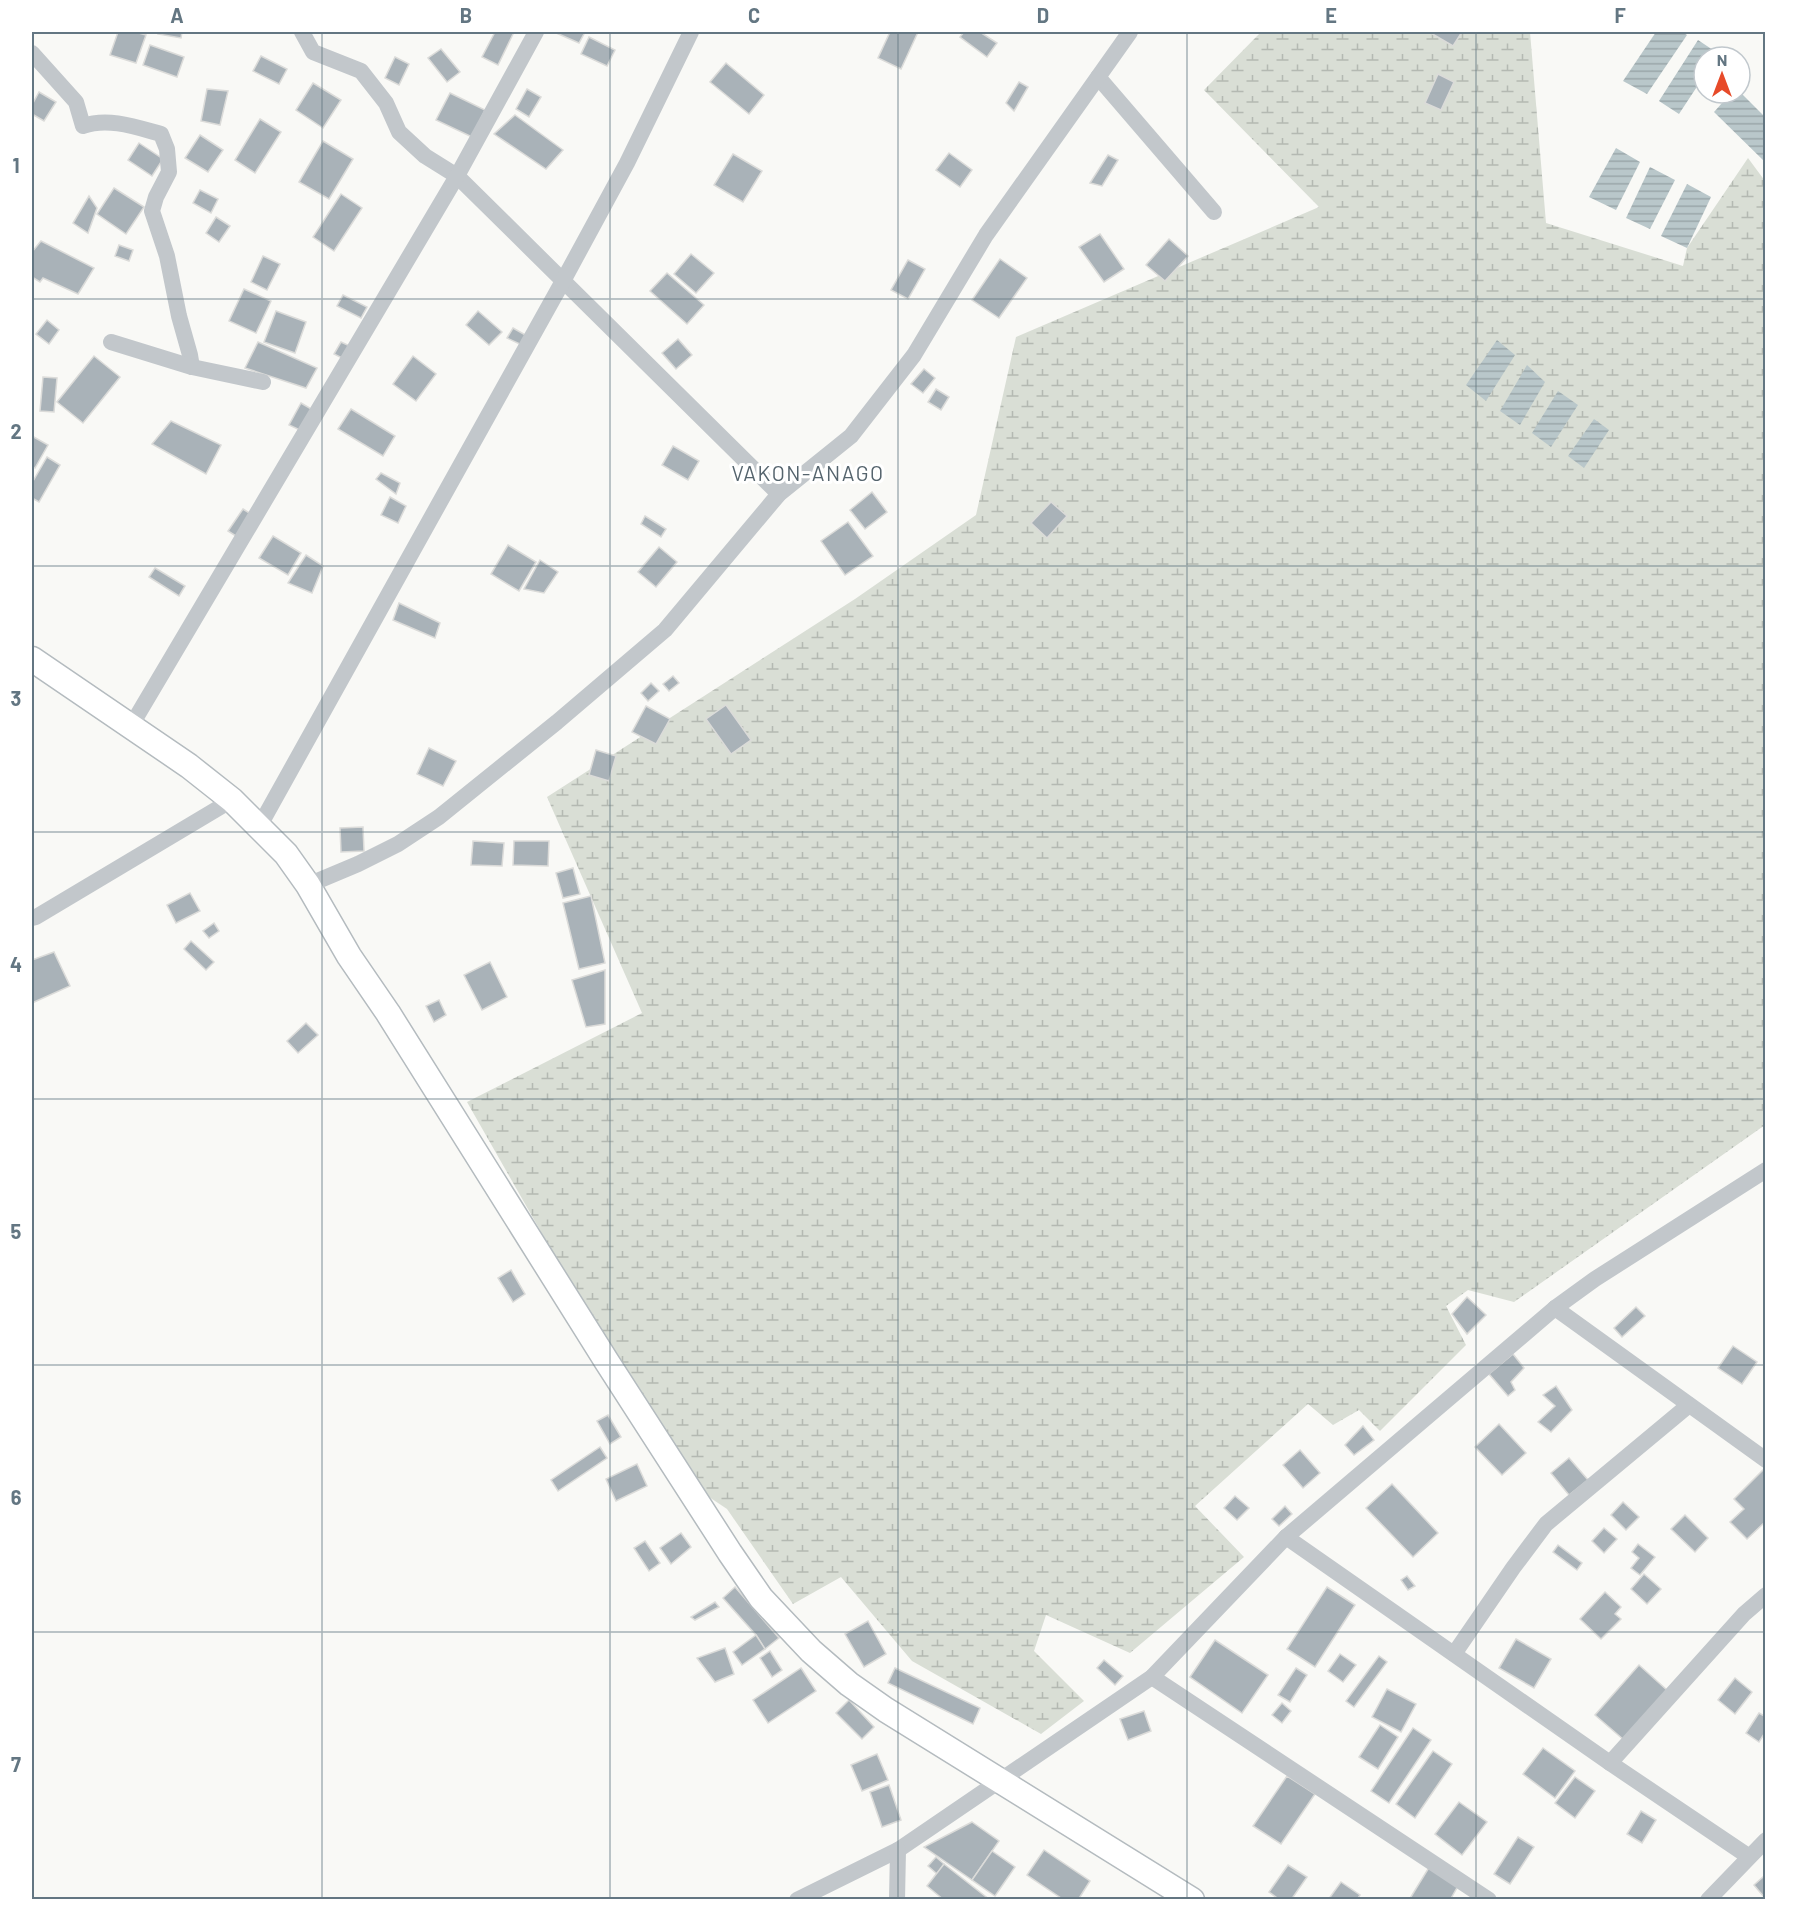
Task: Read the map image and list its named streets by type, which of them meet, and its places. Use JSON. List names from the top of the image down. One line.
{"districts":["VAKON-ANAGO"],"north":"top","grid":{"columns":["A","B","C","D","E","F"],"rows":["1","2","3","4","5","6","7"]}}
